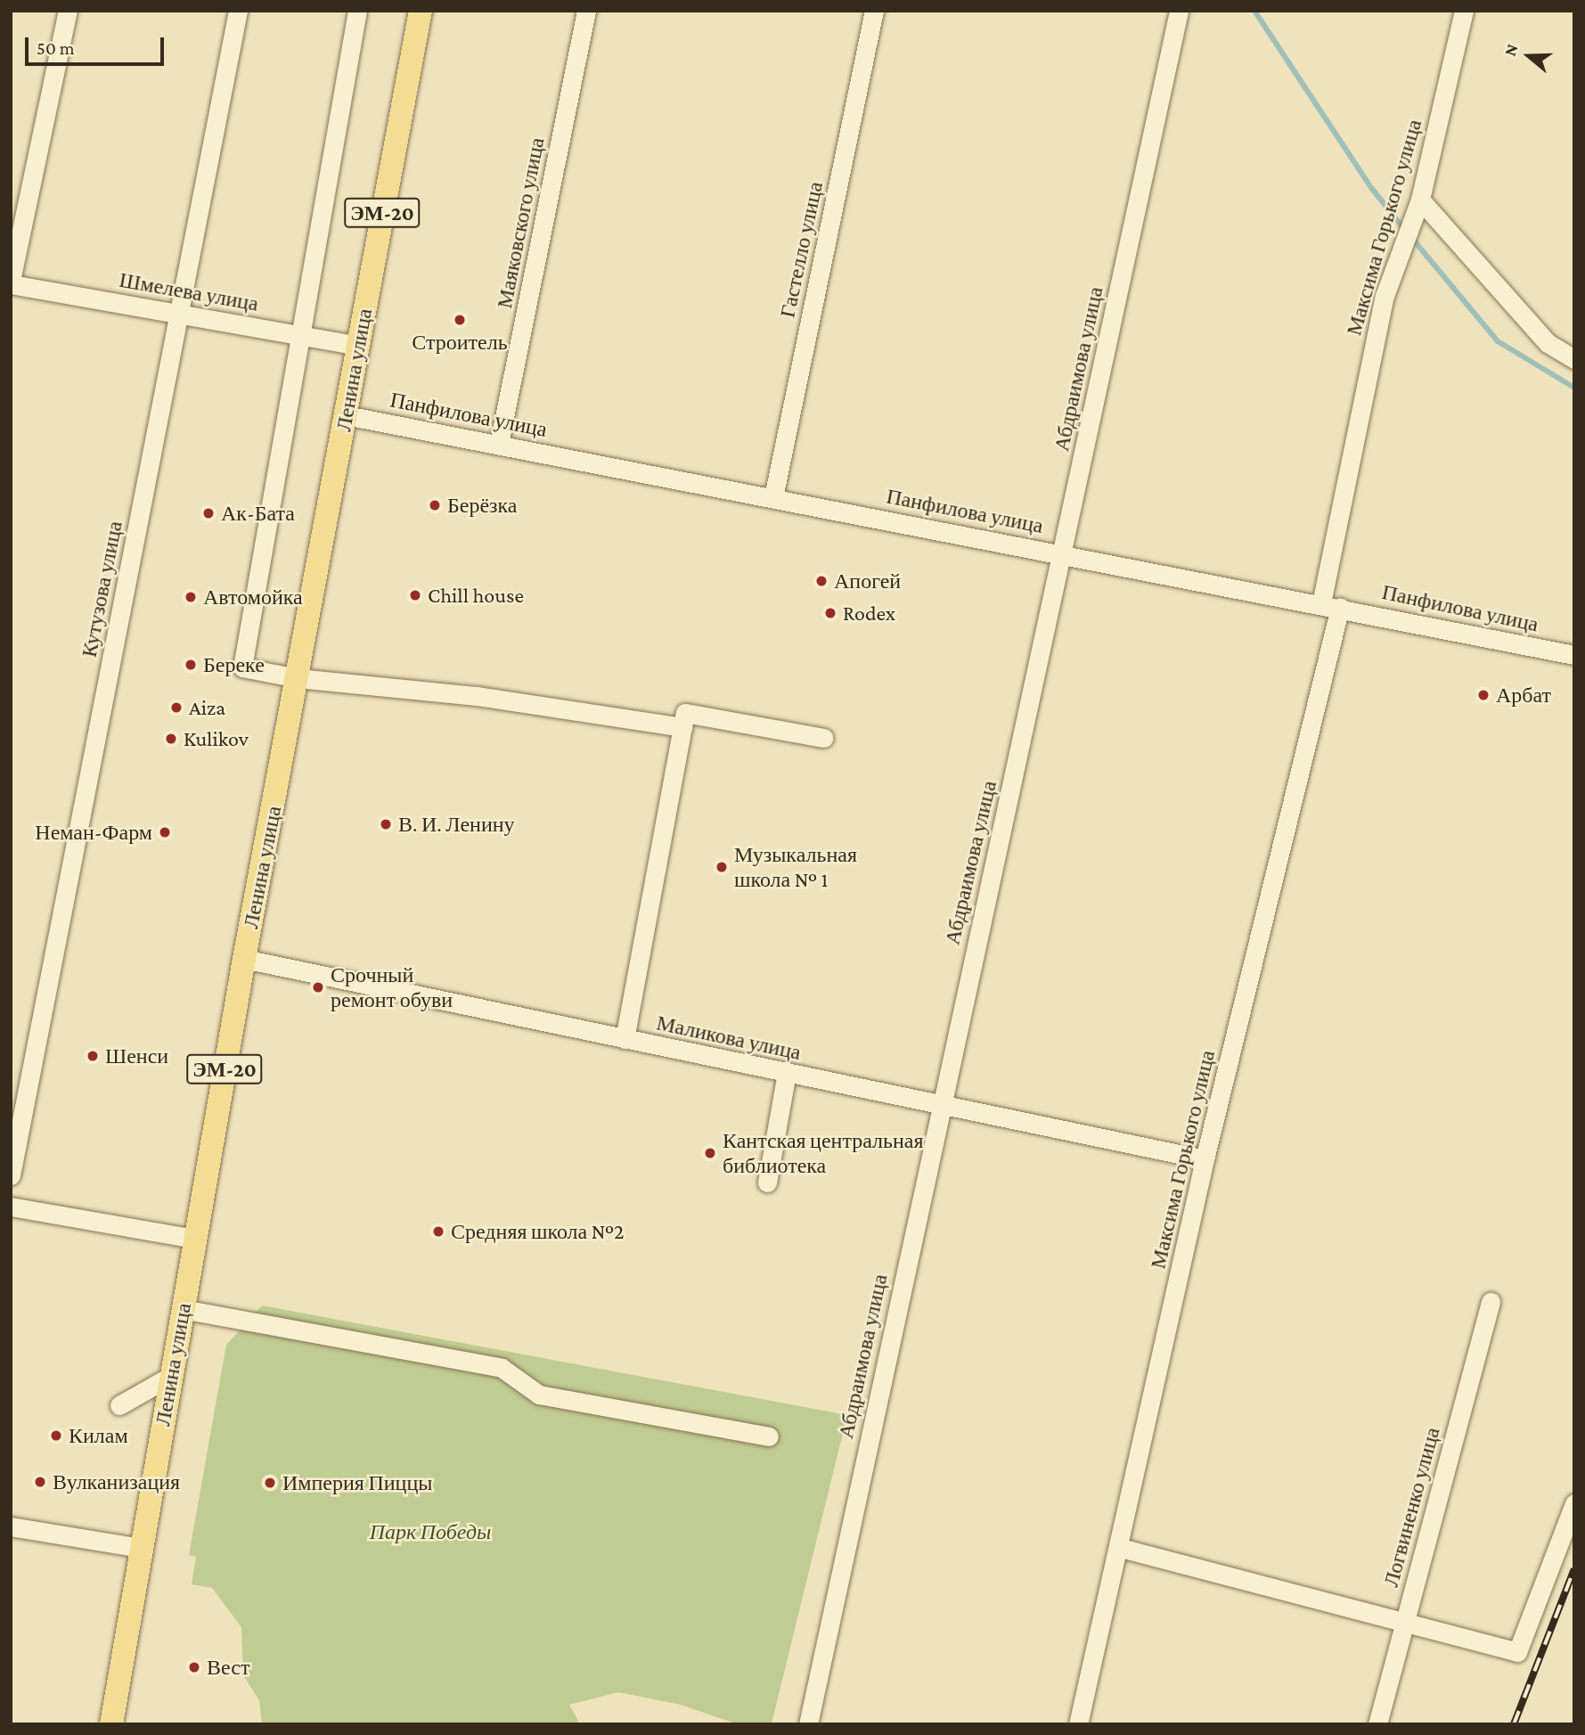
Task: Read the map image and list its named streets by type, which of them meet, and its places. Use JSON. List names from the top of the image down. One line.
{"streets":{"main road":["ЭМ-20","Ленина улица"],"street":["Маяковского улица","Максима Горького улица","Гастелло улица","Шмелева улица","Абдраимова улица","Панфилова улица","Кутузова улица","Маликова улица","Логвиненко улица"]},"crossings":[["Маяковского улица","Панфилова улица"],["Максима Горького улица","Панфилова улица"],["Максима Горького улица","Маликова улица"],["Гастелло улица","Панфилова улица"],["Шмелева улица","Ленина улица"],["Шмелева улица","Кутузова улица"],["Абдраимова улица","Панфилова улица"],["Абдраимова улица","Маликова улица"],["Ленина улица","Панфилова улица"],["Ленина улица","Маликова улица"]],"parks":["Парк Победы"],"places":["Строитель","Берёзка","Ак-Бата","Апогей","Chill house","Автомойка","Rodex","Береке","Арбат","Aiza","Kulikov","В. И. Ленину","Неман-Фарм","Музыкальная школа № 1","Срочный ремонт обуви","Шенси","Кантская центральная библиотека","Средняя школа №2","Килам","Вулканизация","Империя Пиццы","Вест"],"scale_bar":"50 m","north":"left"}
